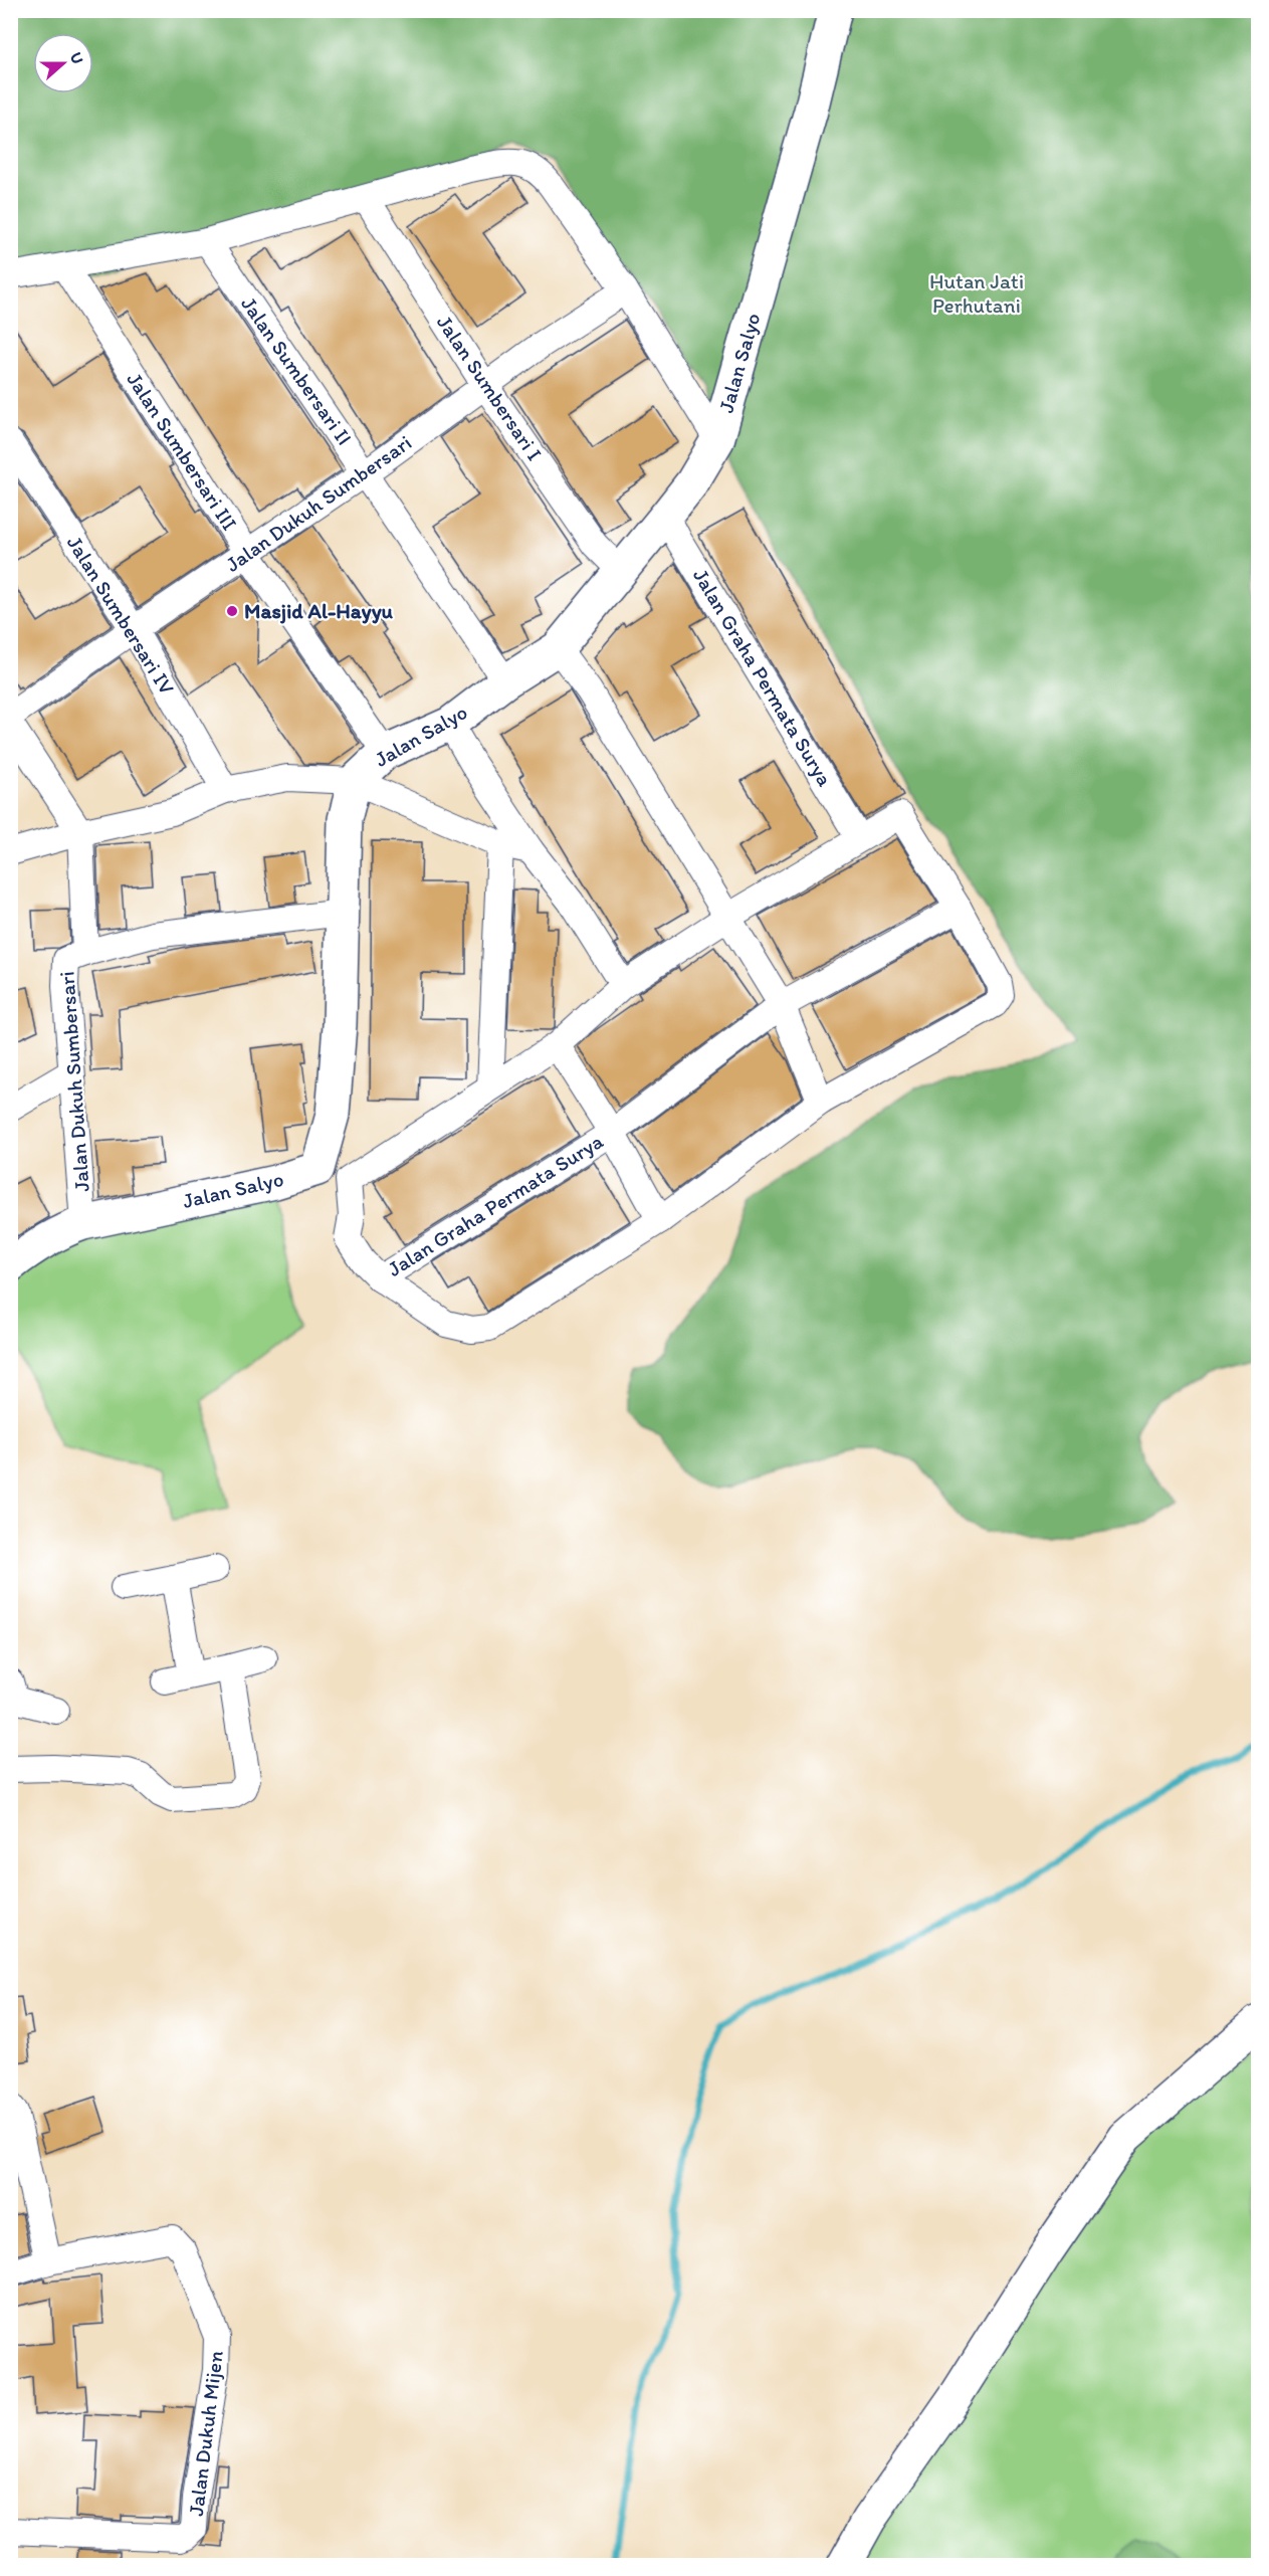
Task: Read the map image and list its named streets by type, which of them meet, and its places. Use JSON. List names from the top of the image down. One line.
{"streets":{"street":["Jalan Salyo","Jalan Sumbersari II","Jalan Sumbersari I","Jalan Sumbersari III","Jalan Dukuh Sumbersari","Jalan Sumbersari IV","Jalan Graha Permata Surya","Jalan Dukuh Mijen"]},"crossings":[["Jalan Salyo","Jalan Sumbersari II"],["Jalan Salyo","Jalan Sumbersari I"],["Jalan Salyo","Jalan Sumbersari III"],["Jalan Salyo","Jalan Dukuh Sumbersari"],["Jalan Salyo","Jalan Graha Permata Surya"],["Jalan Sumbersari II","Jalan Dukuh Sumbersari"],["Jalan Sumbersari I","Jalan Dukuh Sumbersari"],["Jalan Sumbersari III","Jalan Dukuh Sumbersari"],["Jalan Dukuh Sumbersari","Jalan Sumbersari IV"]],"parks":["Hutan Jati Perhutani"],"places":["Masjid Al-Hayyu"],"north":"right"}
